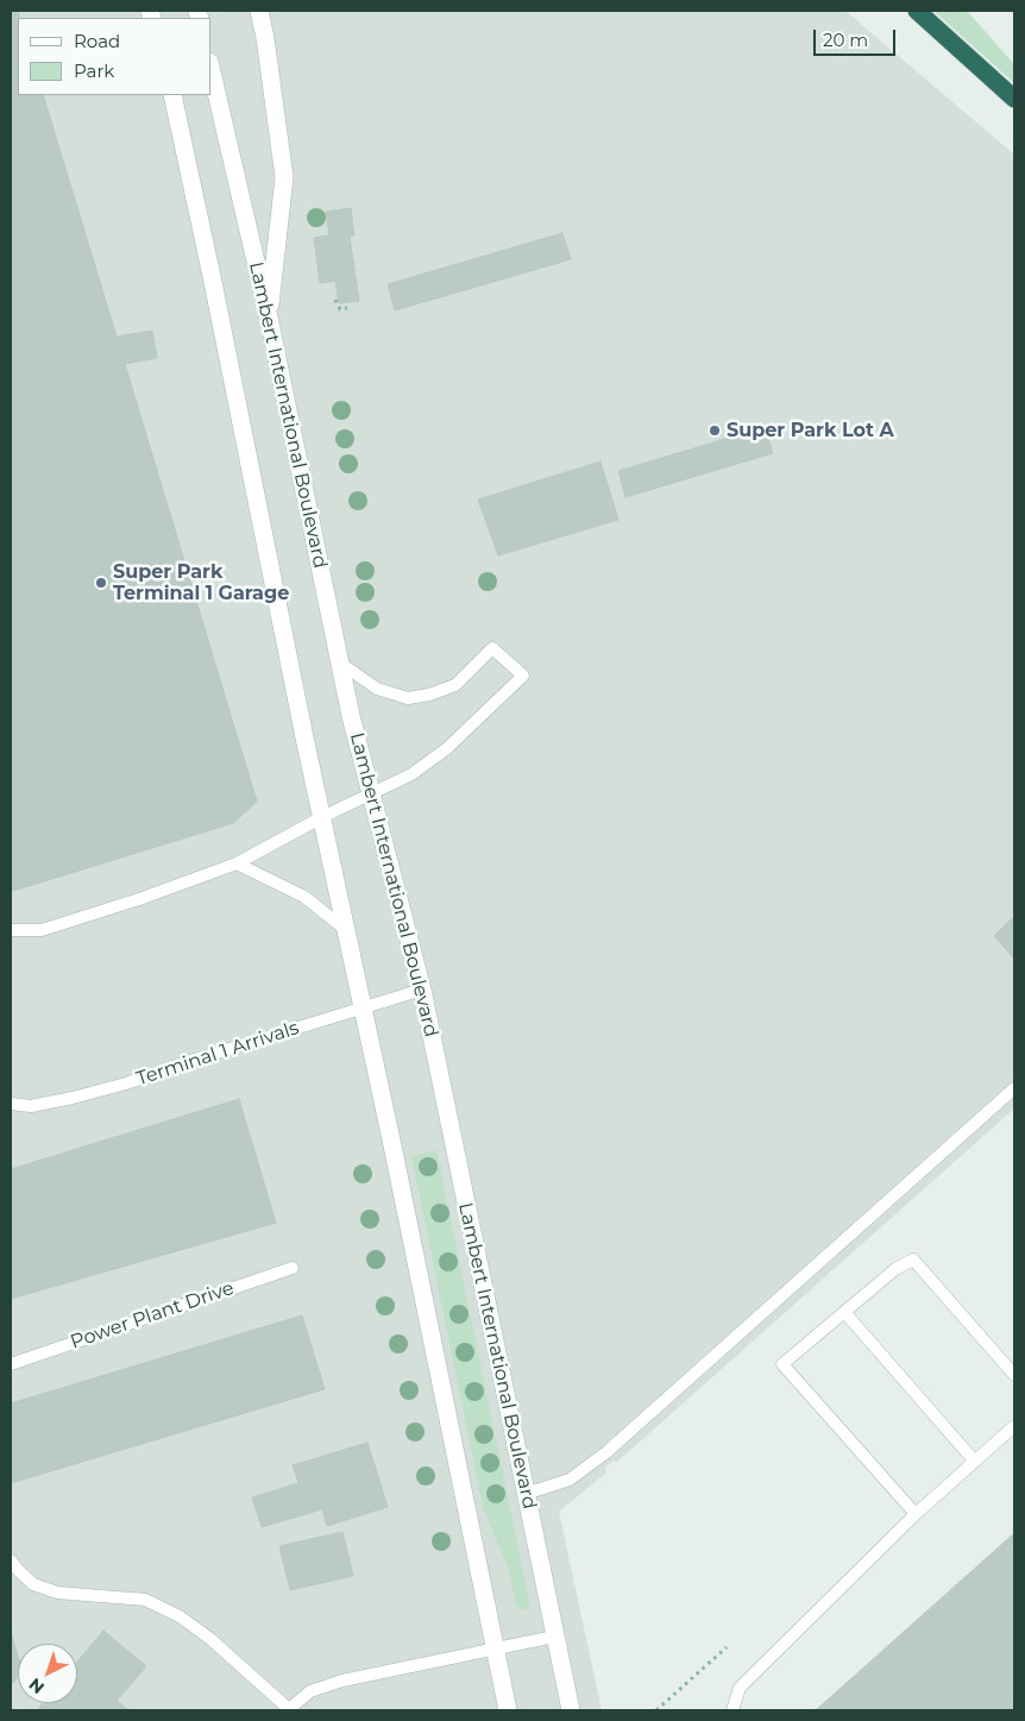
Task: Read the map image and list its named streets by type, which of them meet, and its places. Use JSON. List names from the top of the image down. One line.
{"streets":{"street":["Lambert International Boulevard"],"lane":["Terminal 1 Arrivals","Power Plant Drive"]},"crossings":[["Lambert International Boulevard","Terminal 1 Arrivals"]],"places":["Super Park Lot A","Super Park Terminal 1 Garage"],"legend":["Road","Park"],"scale_bar":"20 m","north":"bottom left"}
